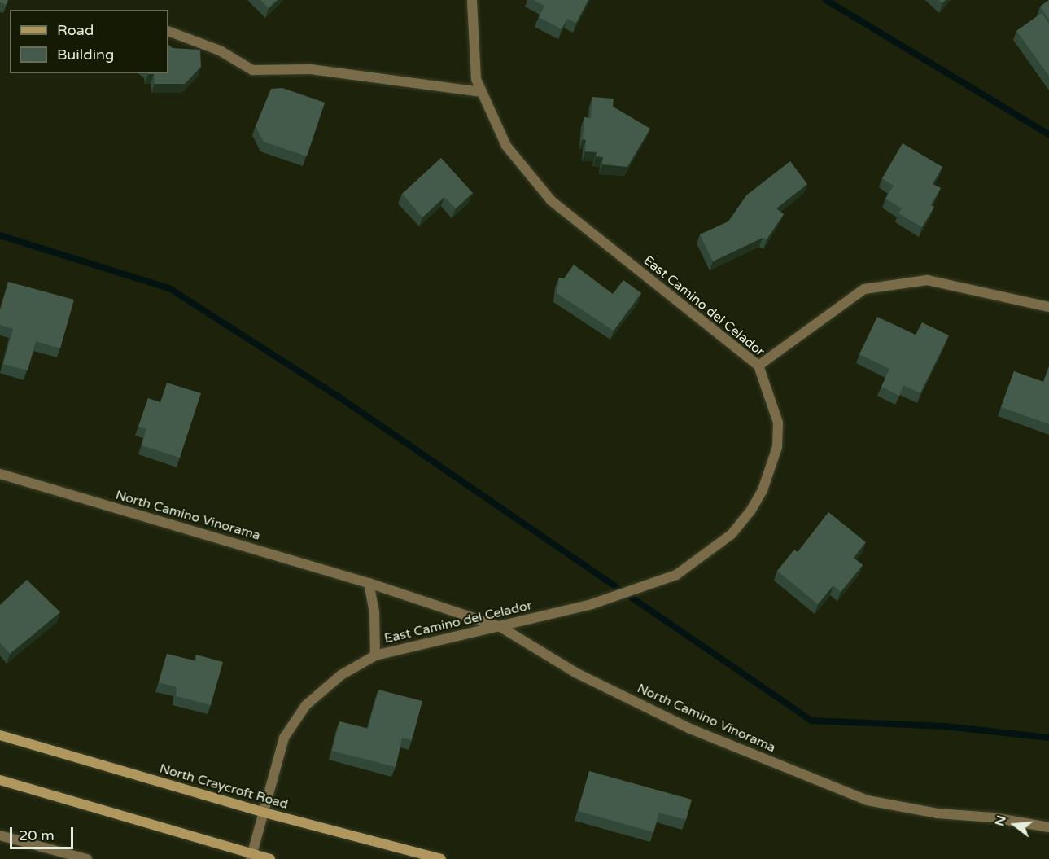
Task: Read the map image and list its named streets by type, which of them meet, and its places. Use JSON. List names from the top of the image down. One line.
{"streets":{"main road":["North Craycroft Road"],"street":["East Camino del Celador","North Camino Vinorama"]},"crossings":[["East Camino del Celador","North Camino Vinorama"],["East Camino del Celador","North Craycroft Road"]],"legend":["Road","Building"],"scale_bar":"20 m","north":"left"}
